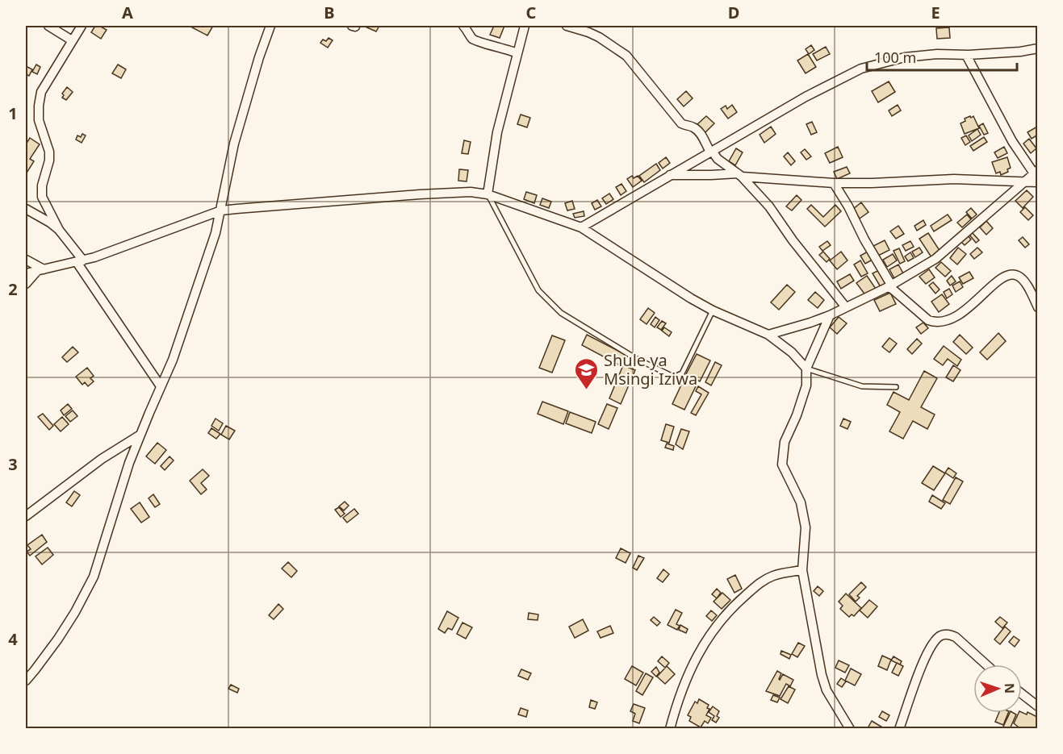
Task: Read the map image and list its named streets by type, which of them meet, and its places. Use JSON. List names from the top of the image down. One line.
{"places":{"school or university":["Shule ya Msingi Iziwa"]},"scale_bar":"100 m","north":"right","grid":{"columns":["A","B","C","D","E"],"rows":["1","2","3","4"]}}
